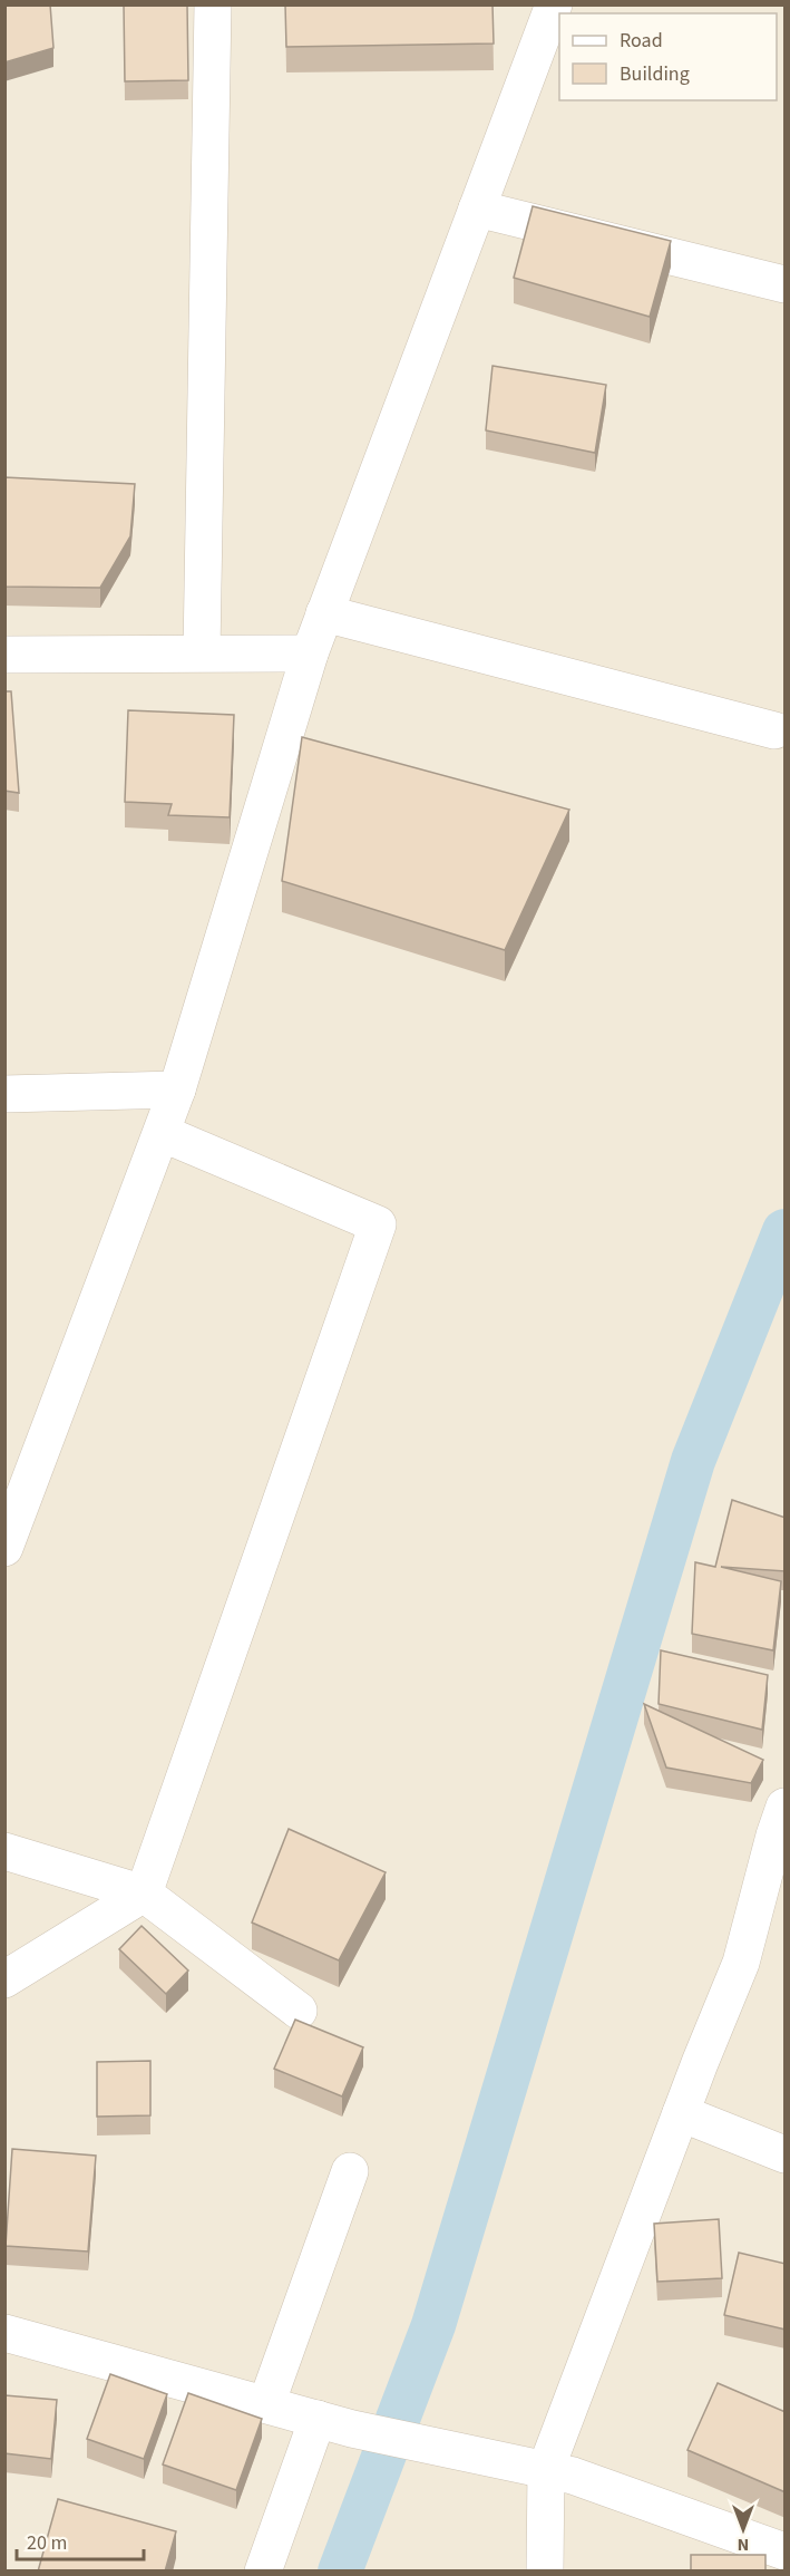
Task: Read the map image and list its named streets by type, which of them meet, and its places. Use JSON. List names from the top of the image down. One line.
{"legend":["Road","Building"],"scale_bar":"20 m","north":"bottom"}
